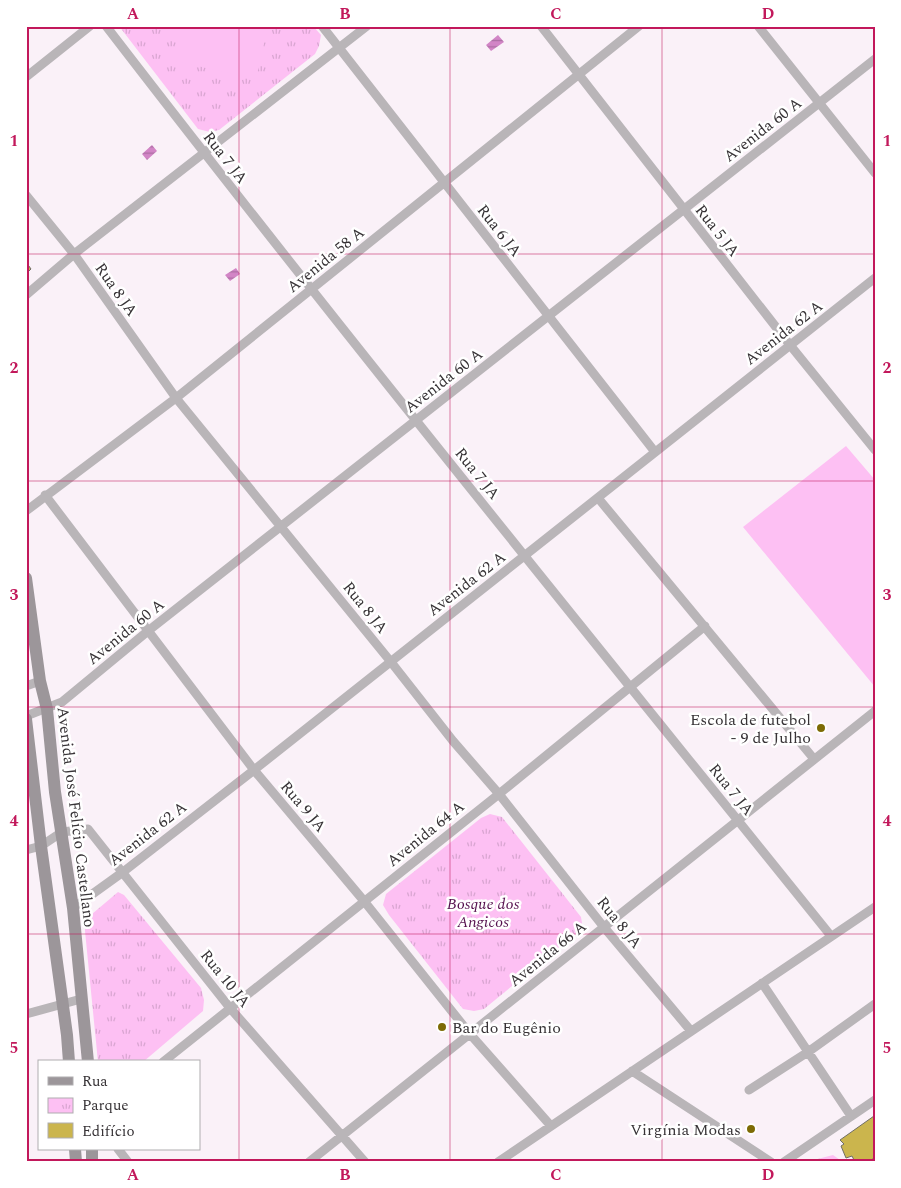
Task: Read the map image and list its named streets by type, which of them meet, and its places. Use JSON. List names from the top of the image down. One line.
{"streets":{"main road":["Avenida José Felício Castellano"],"street":["Avenida 60 A","Rua 7 JA","Rua 6 JA","Rua 5 JA","Avenida 58 A","Rua 8 JA","Avenida 62 A","Rua 9 JA","Avenida 64 A","Avenida 66 A","Rua 10 JA"]},"crossings":[["Avenida 60 A","Rua 7 JA"],["Avenida 60 A","Rua 6 JA"],["Avenida 60 A","Rua 5 JA"],["Avenida 60 A","Rua 8 JA"],["Avenida 60 A","Rua 9 JA"],["Avenida 60 A","Avenida José Felício Castellano"],["Rua 7 JA","Avenida 58 A"],["Rua 7 JA","Avenida 62 A"],["Rua 7 JA","Avenida 64 A"],["Rua 7 JA","Avenida 66 A"],["Rua 6 JA","Avenida 58 A"],["Rua 6 JA","Avenida 62 A"],["Rua 5 JA","Avenida 58 A"],["Rua 5 JA","Avenida 62 A"],["Avenida 58 A","Rua 8 JA"],["Avenida 58 A","Rua 9 JA"],["Rua 8 JA","Avenida 62 A"],["Rua 8 JA","Avenida 64 A"],["Rua 8 JA","Avenida 66 A"],["Avenida 62 A","Rua 9 JA"],["Avenida 62 A","Avenida José Felício Castellano"],["Avenida 62 A","Rua 10 JA"],["Rua 9 JA","Avenida 64 A"],["Rua 9 JA","Avenida 66 A"],["Avenida José Felício Castellano","Rua 10 JA"],["Avenida 64 A","Rua 10 JA"],["Avenida 66 A","Rua 10 JA"]],"parks":["Bosque dos Angicos"],"places":["Escola de futebol - 9 de Julho","Bar do Eugênio","Virgínia Modas"],"legend":["Rua","Parque","Edifício"],"grid":{"columns":["A","B","C","D"],"rows":["1","2","3","4","5"]}}
